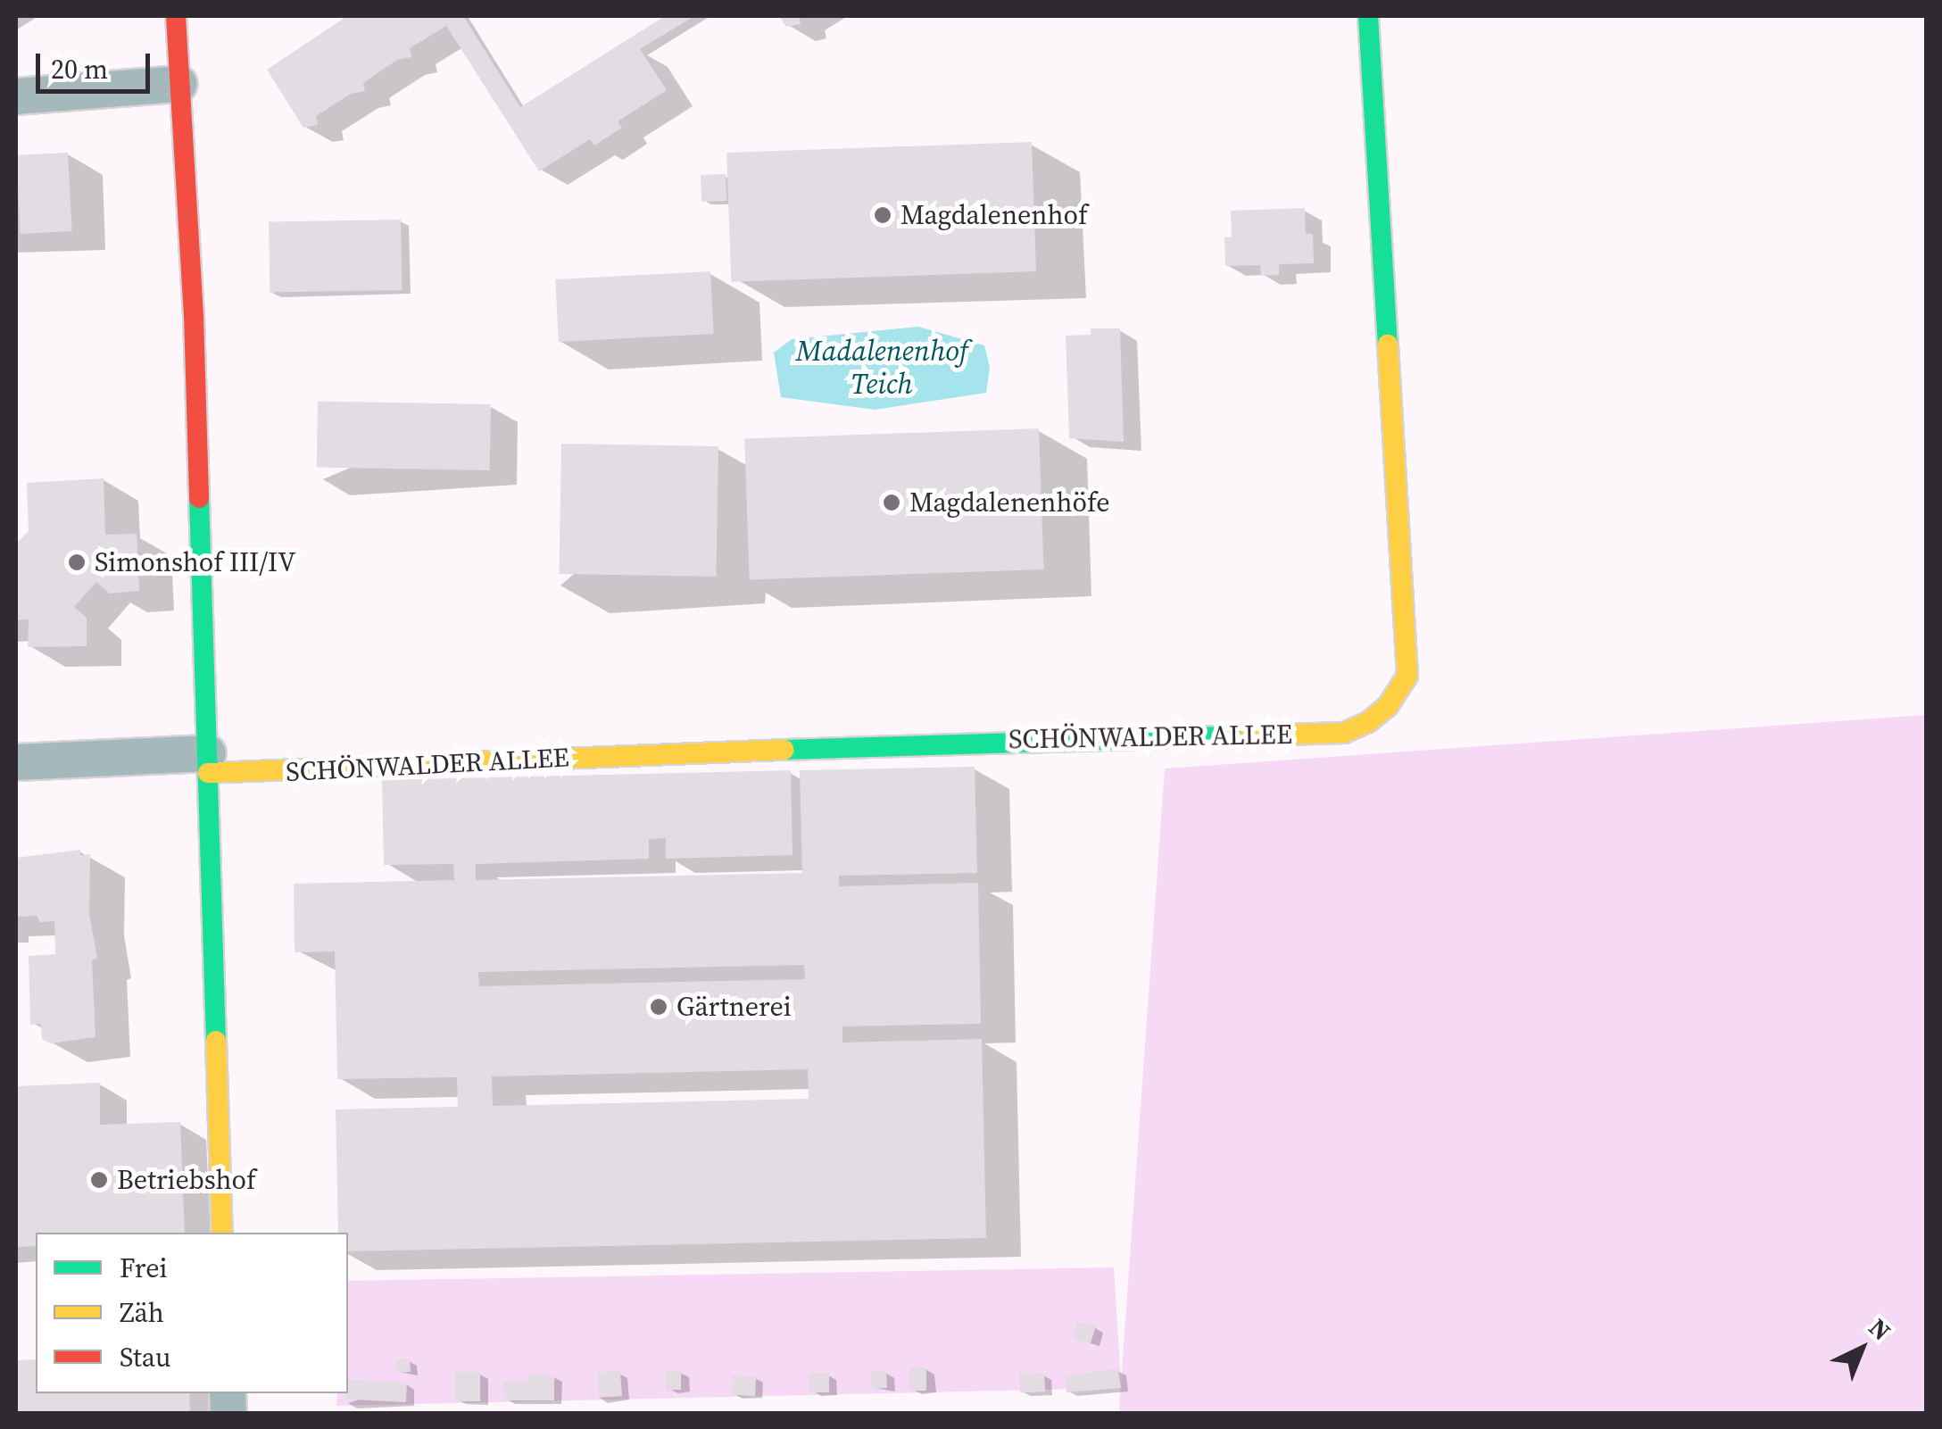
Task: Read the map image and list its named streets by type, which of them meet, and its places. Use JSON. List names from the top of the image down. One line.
{"streets":{"street":["SCHÖNWALDER ALLEE"]},"water":["Madalenenhof Teich"],"places":["Magdalenenhof","Magdalenenhöfe","Simonshof III/IV","Gärtnerei","Betriebshof"],"legend":["Frei","Zäh","Stau"],"scale_bar":"20 m","north":"top right"}
